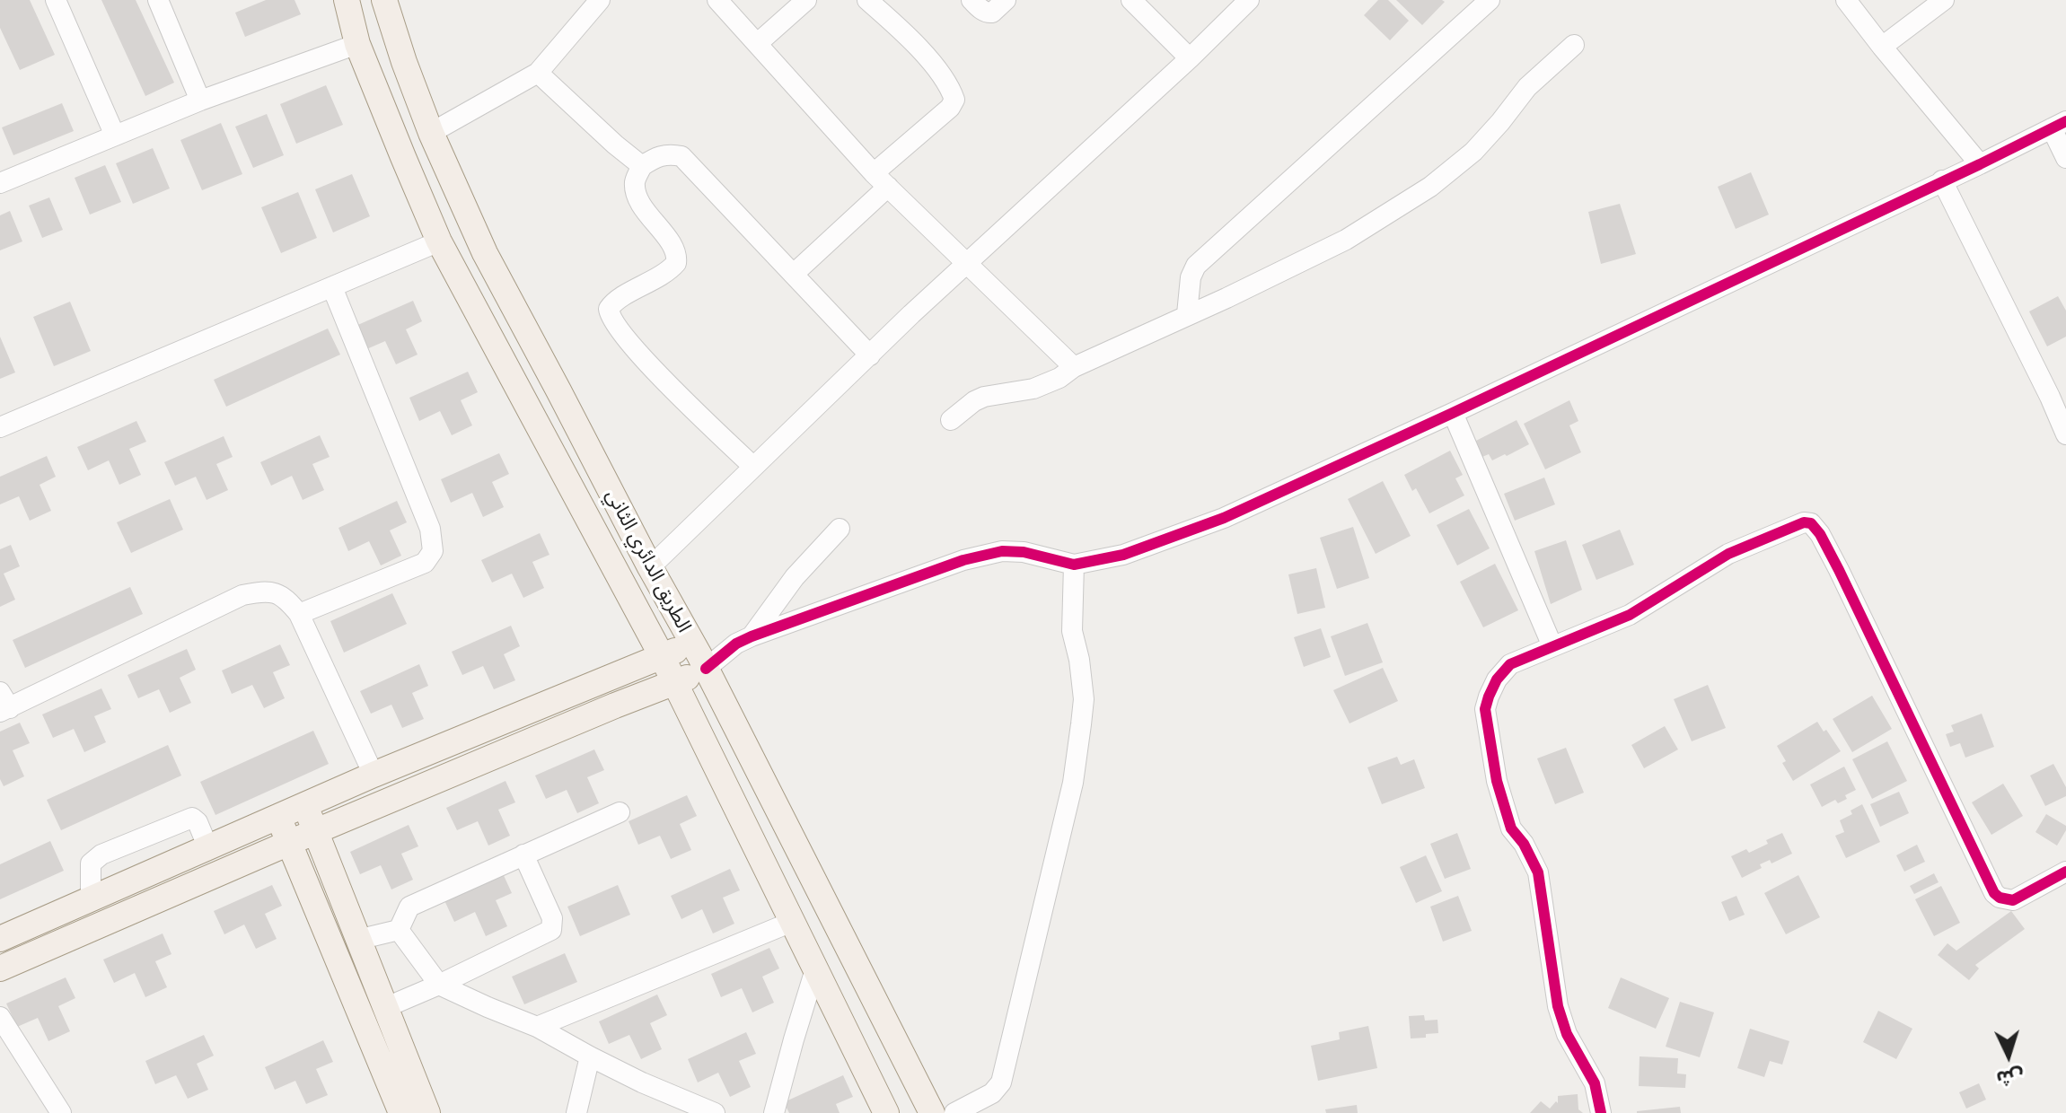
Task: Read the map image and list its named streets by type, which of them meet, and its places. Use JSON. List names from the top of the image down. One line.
{"streets":{"main road":["الطريق الدائري الثاني"]},"north":"bottom"}
